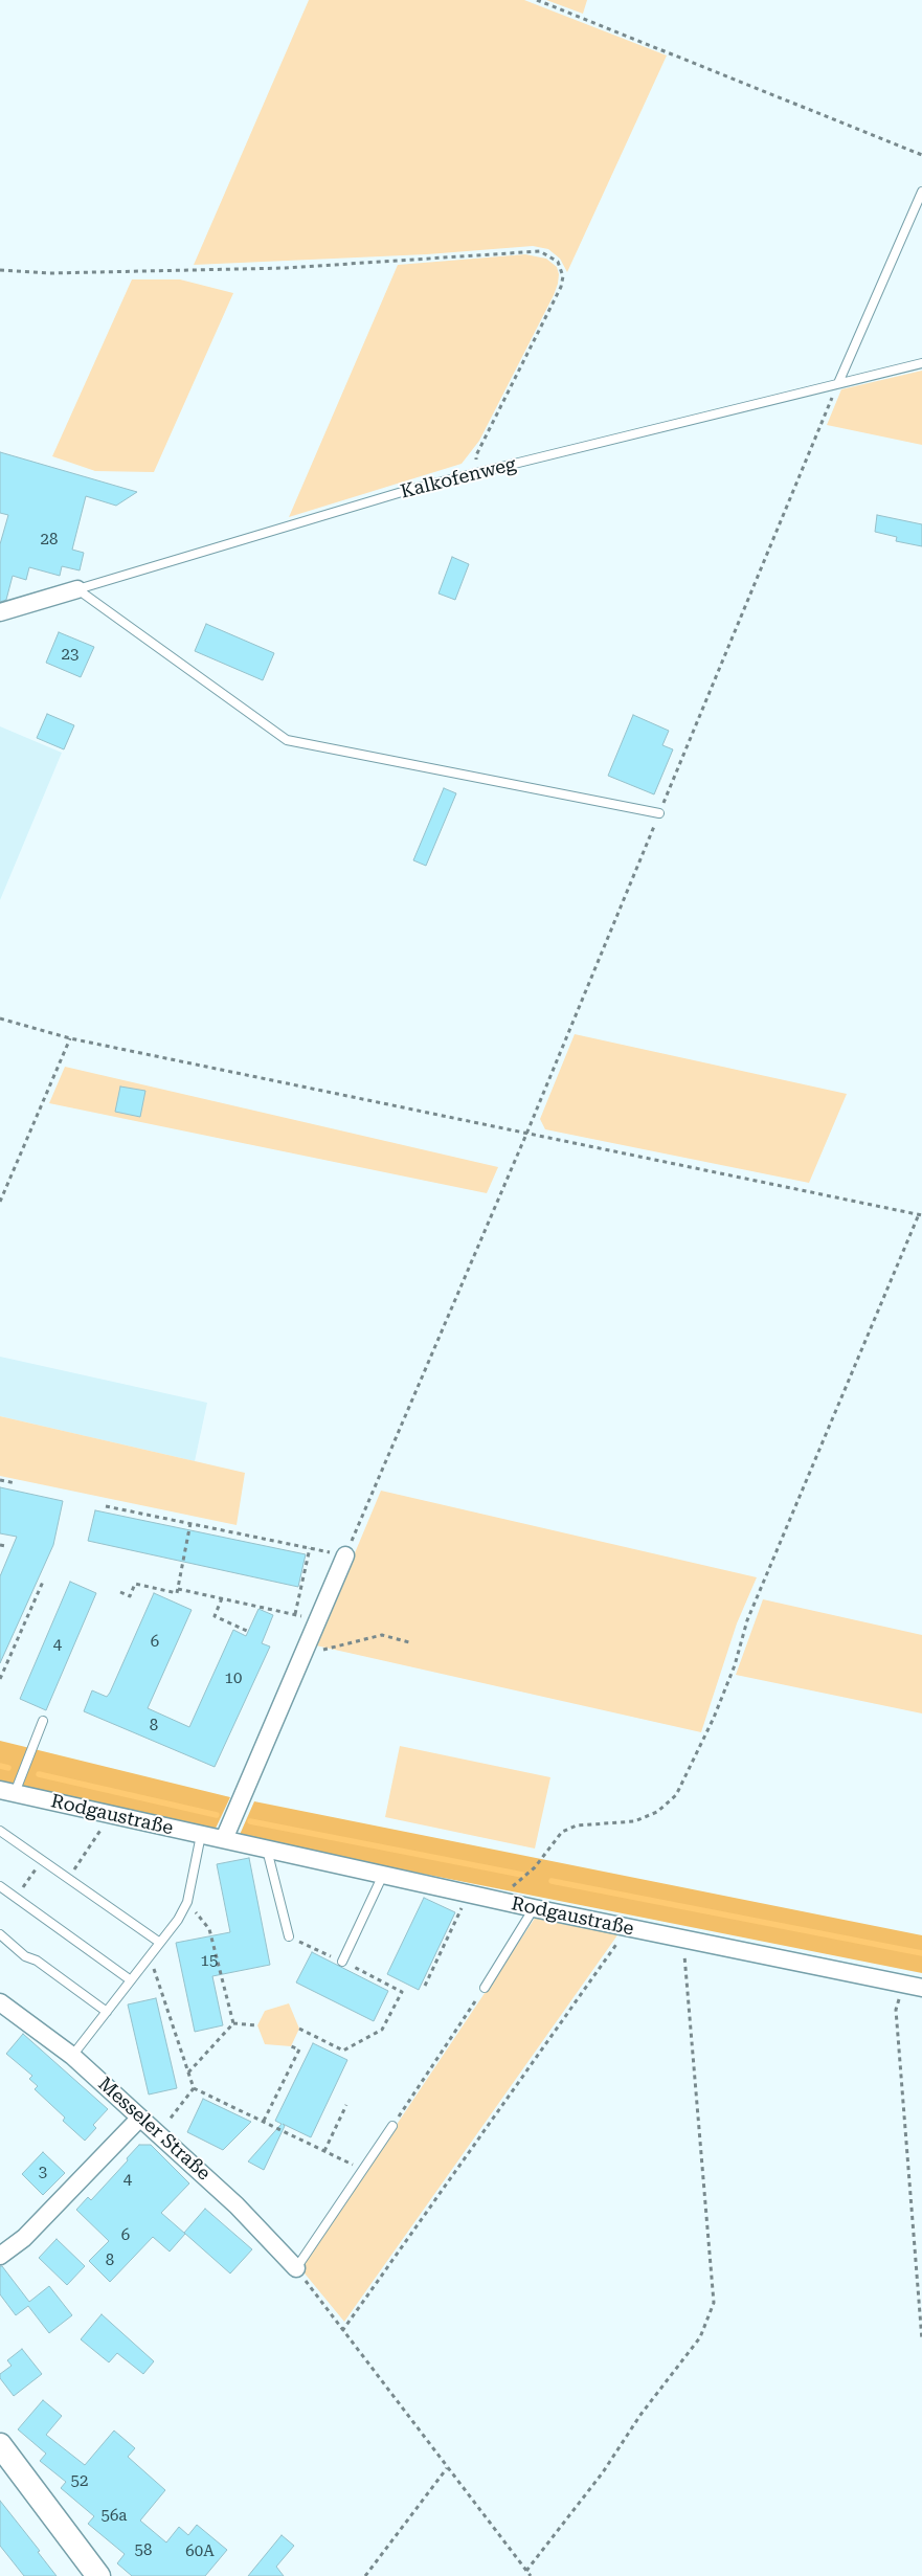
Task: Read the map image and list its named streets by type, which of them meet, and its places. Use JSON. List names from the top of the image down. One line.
{"streets":{"street":["Kalkofenweg","Rodgaustraße","Messeler Straße"]},"house_numbers":["28","23","6","4","10","8","15","3","4","6","8","52","56a","58","60A"]}
